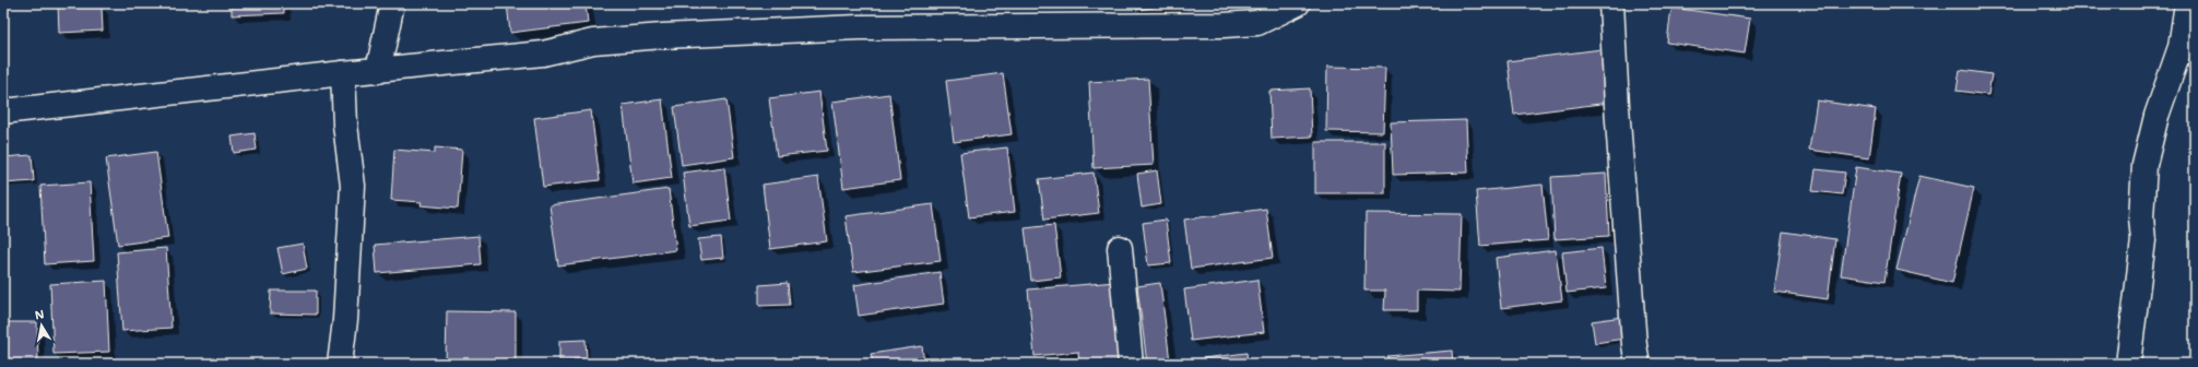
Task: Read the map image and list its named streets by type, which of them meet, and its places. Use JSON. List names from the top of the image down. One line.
{"north":"top"}
